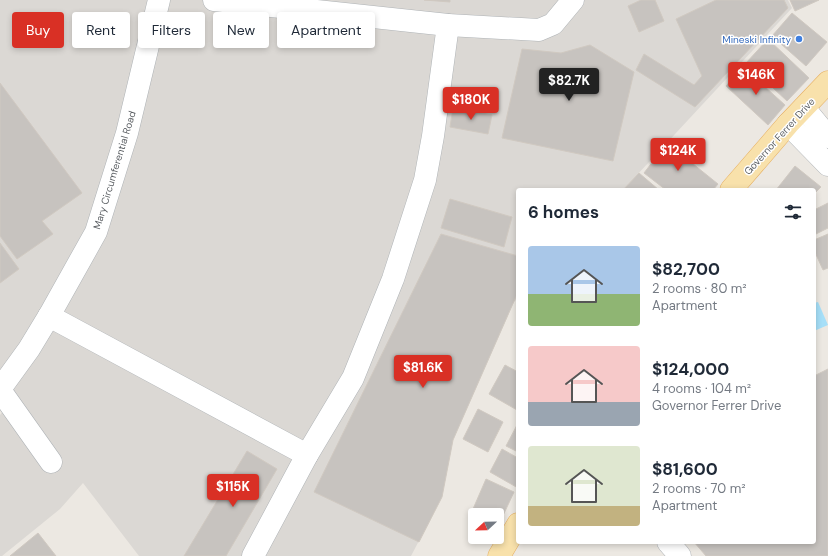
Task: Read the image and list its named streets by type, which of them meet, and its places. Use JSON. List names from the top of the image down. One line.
{"streets":{"main road":["Governor Ferrer Drive"],"street":["Mary Circumferential Road"]},"places":["Mineski Infinity"],"north":"left","page":{"chip":["Buy","Rent","Filters","New","Apartment"],"price":["$146K","$82.7K","$180K","$124K","$81.6K","$115K"],"heading":"6 homes","list":[{"name":"$82,700","note":"2 rooms · 80 m² · Apartment"},{"name":"$124,000","note":"4 rooms · 104 m² · Governor Ferrer Drive"},{"name":"$81,600","note":"2 rooms · 70 m² · Apartment"}]}}
